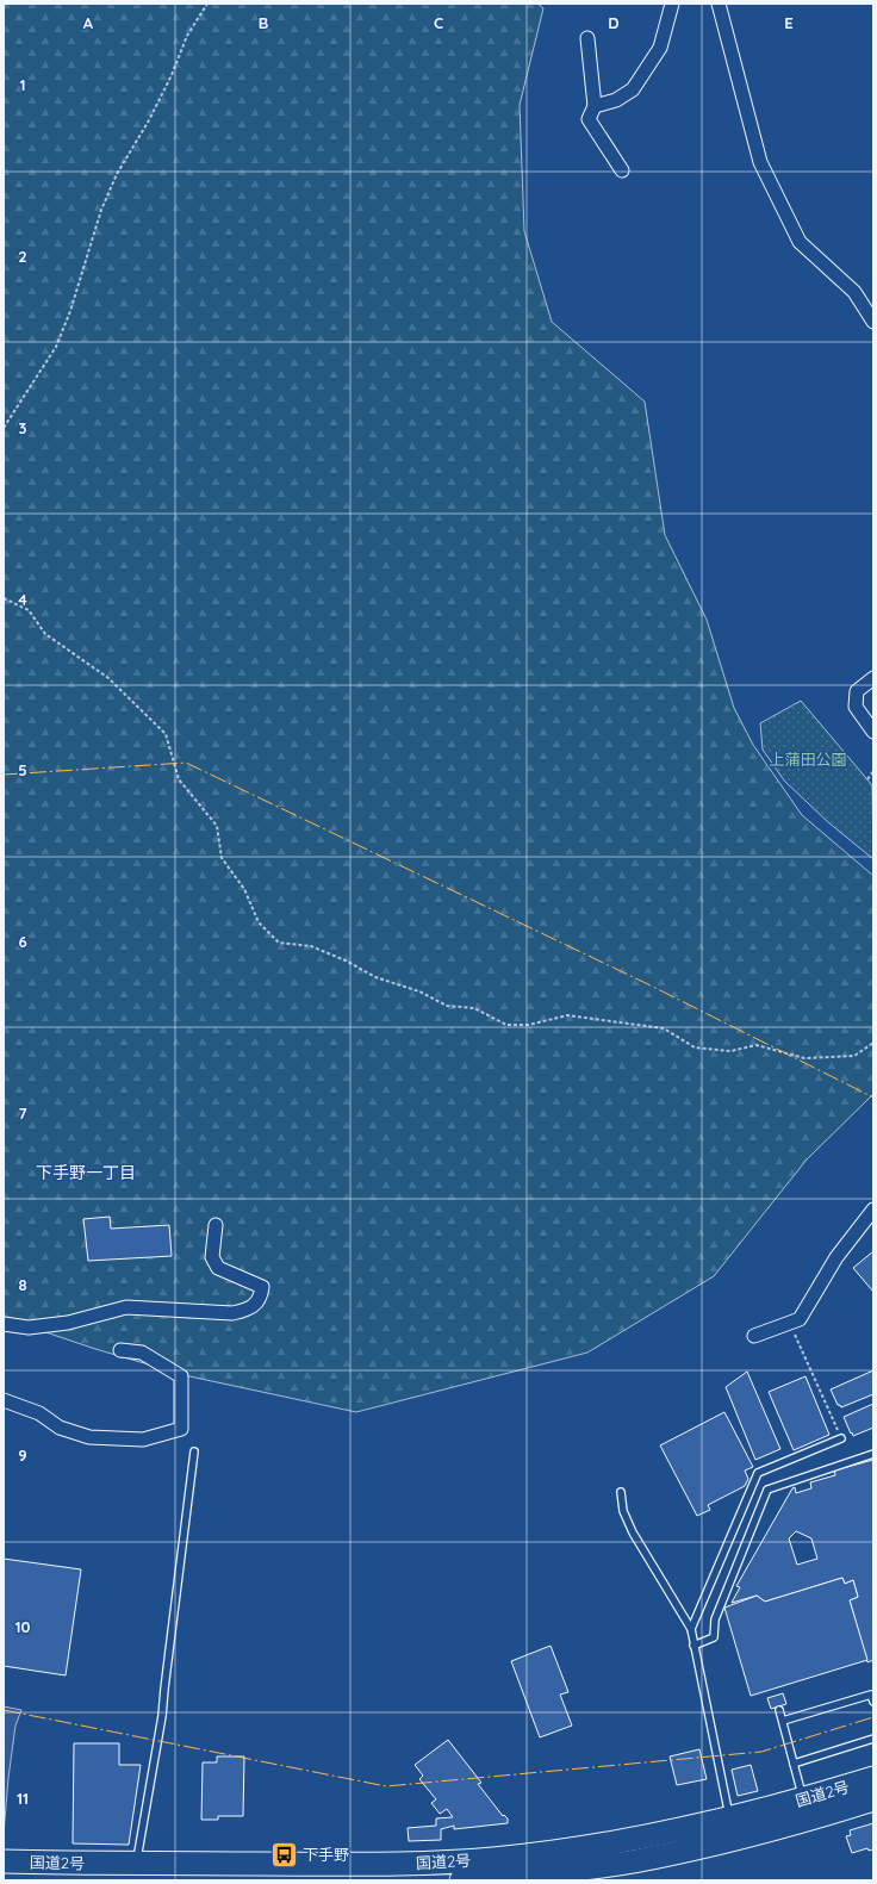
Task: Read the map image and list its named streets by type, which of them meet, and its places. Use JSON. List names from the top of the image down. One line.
{"streets":{"highway":["国道2号"]},"districts":["下手野一丁目"],"parks":["上蒲田公園"],"places":{"bus stop":["下手野"]},"grid":{"columns":["A","B","C","D","E"],"rows":["1","2","3","4","5","6","7","8","9","10","11"]}}
